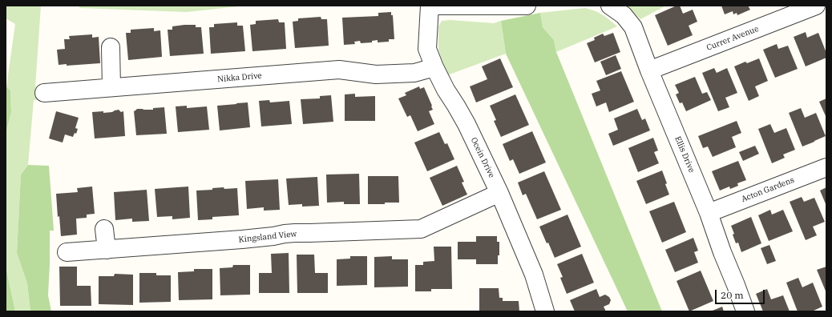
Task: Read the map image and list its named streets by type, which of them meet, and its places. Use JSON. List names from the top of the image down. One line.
{"streets":{"street":["Currer Avenue","Nikka Drive","Ellis Drive","Ocein Drive","Acton Gardens","Kingsland View"]},"crossings":[["Currer Avenue","Ellis Drive"],["Nikka Drive","Ocein Drive"],["Ellis Drive","Acton Gardens"],["Ocein Drive","Kingsland View"]],"scale_bar":"20 m"}
